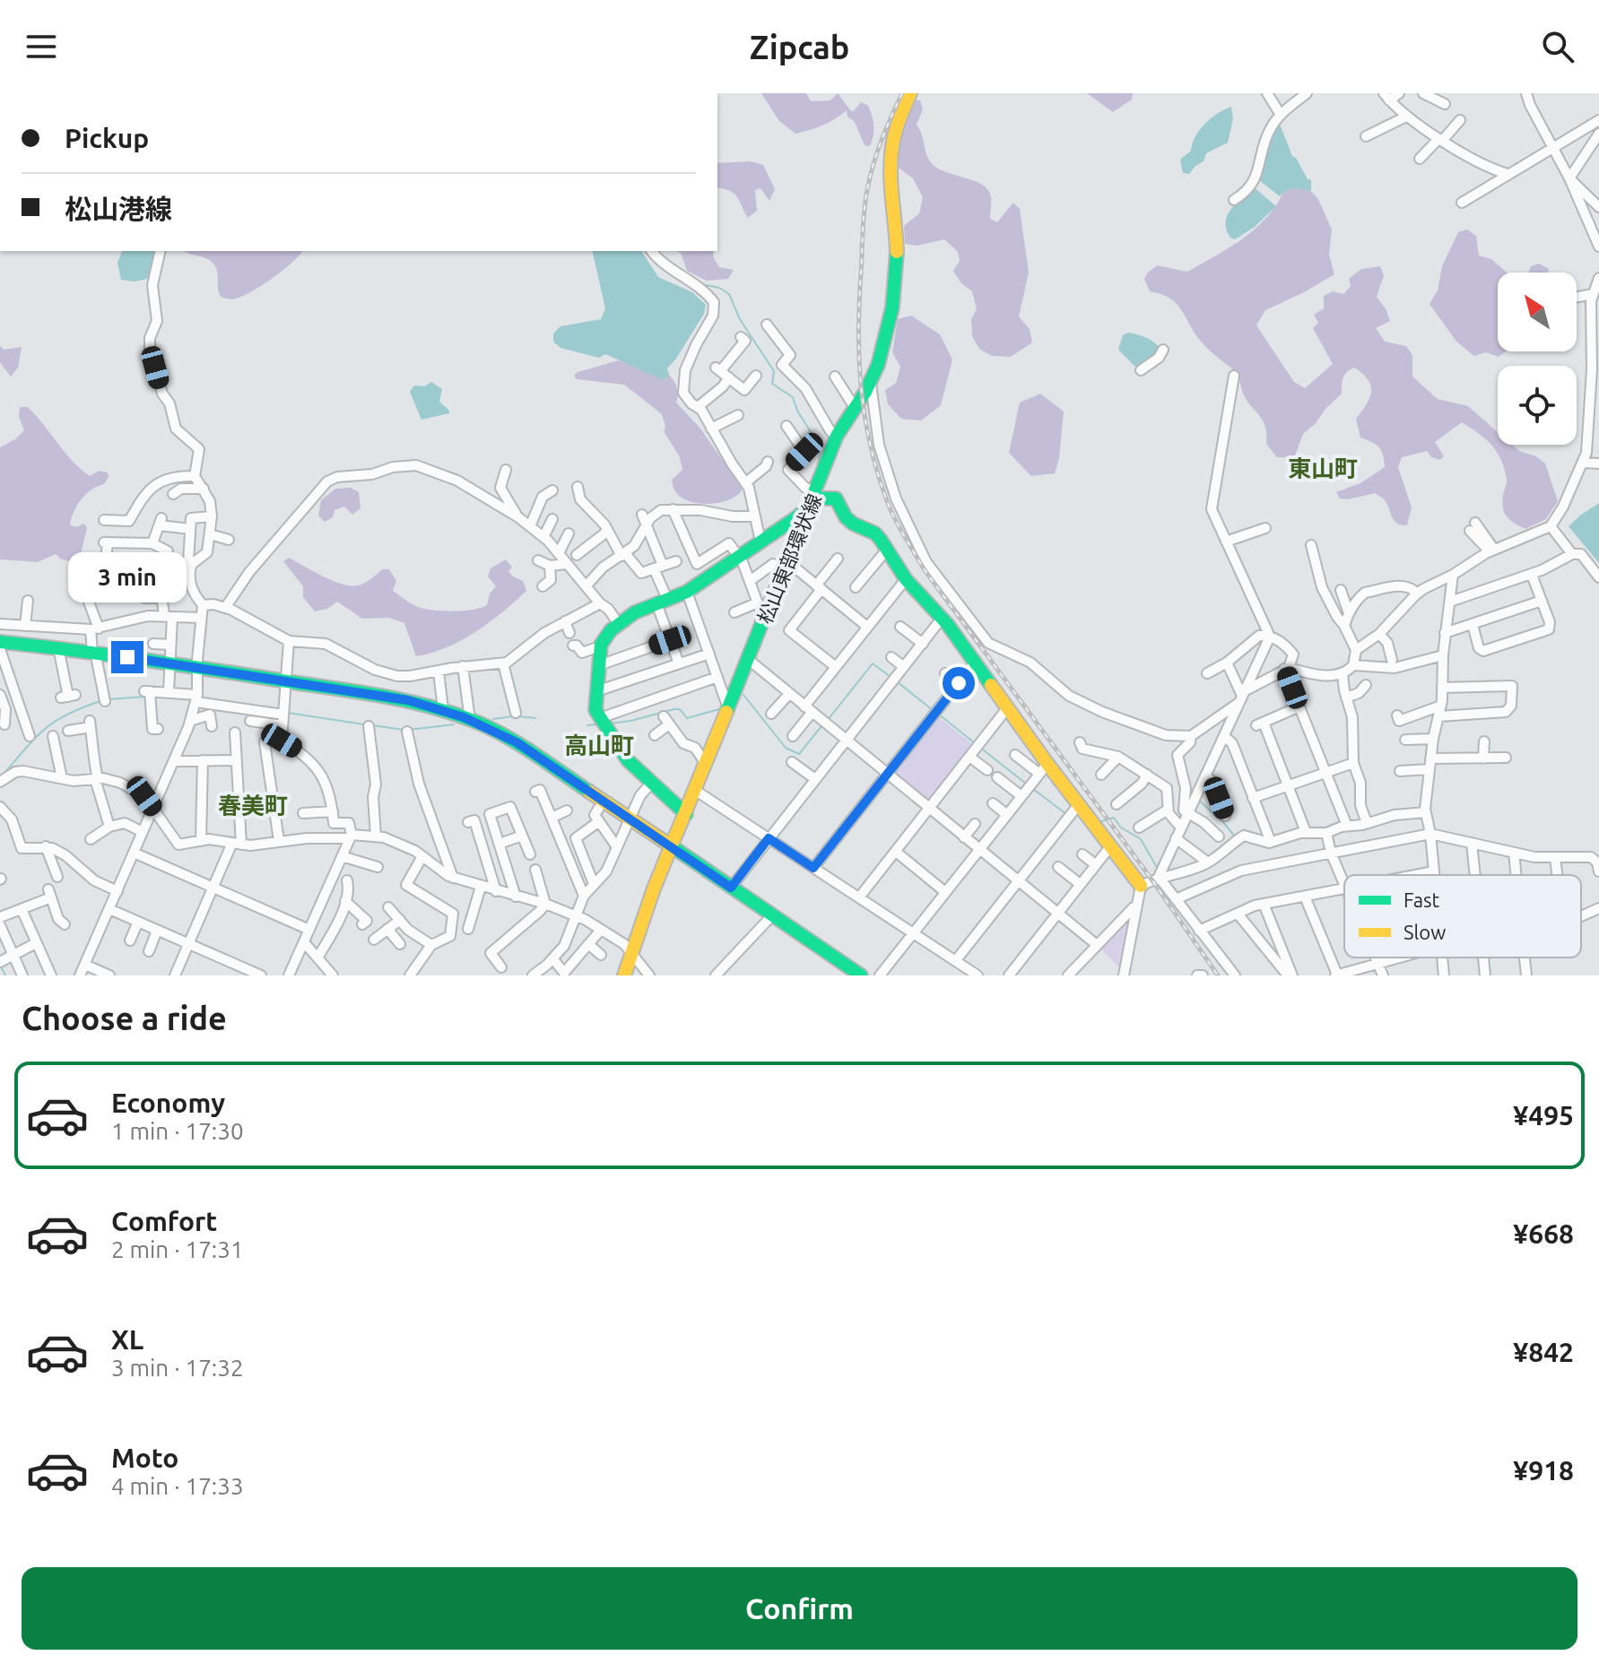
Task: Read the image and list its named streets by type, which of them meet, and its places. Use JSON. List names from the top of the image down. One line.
{"streets":{"main road":["松山東部環状線"]},"districts":["東山町","高山町","春美町"],"legend":["Fast","Slow"],"north":"top left","page":{"header":"Zipcab","banner":["Pickup","松山港線"],"bubble":"3 min","heading":"Choose a ride","list":[{"name":"Economy","note":"1 min · 17:30","value":"¥495"},{"name":"Comfort","note":"2 min · 17:31","value":"¥668"},{"name":"XL","note":"3 min · 17:32","value":"¥842"},{"name":"Moto","note":"4 min · 17:33","value":"¥918"}],"buttons":"Confirm"}}
